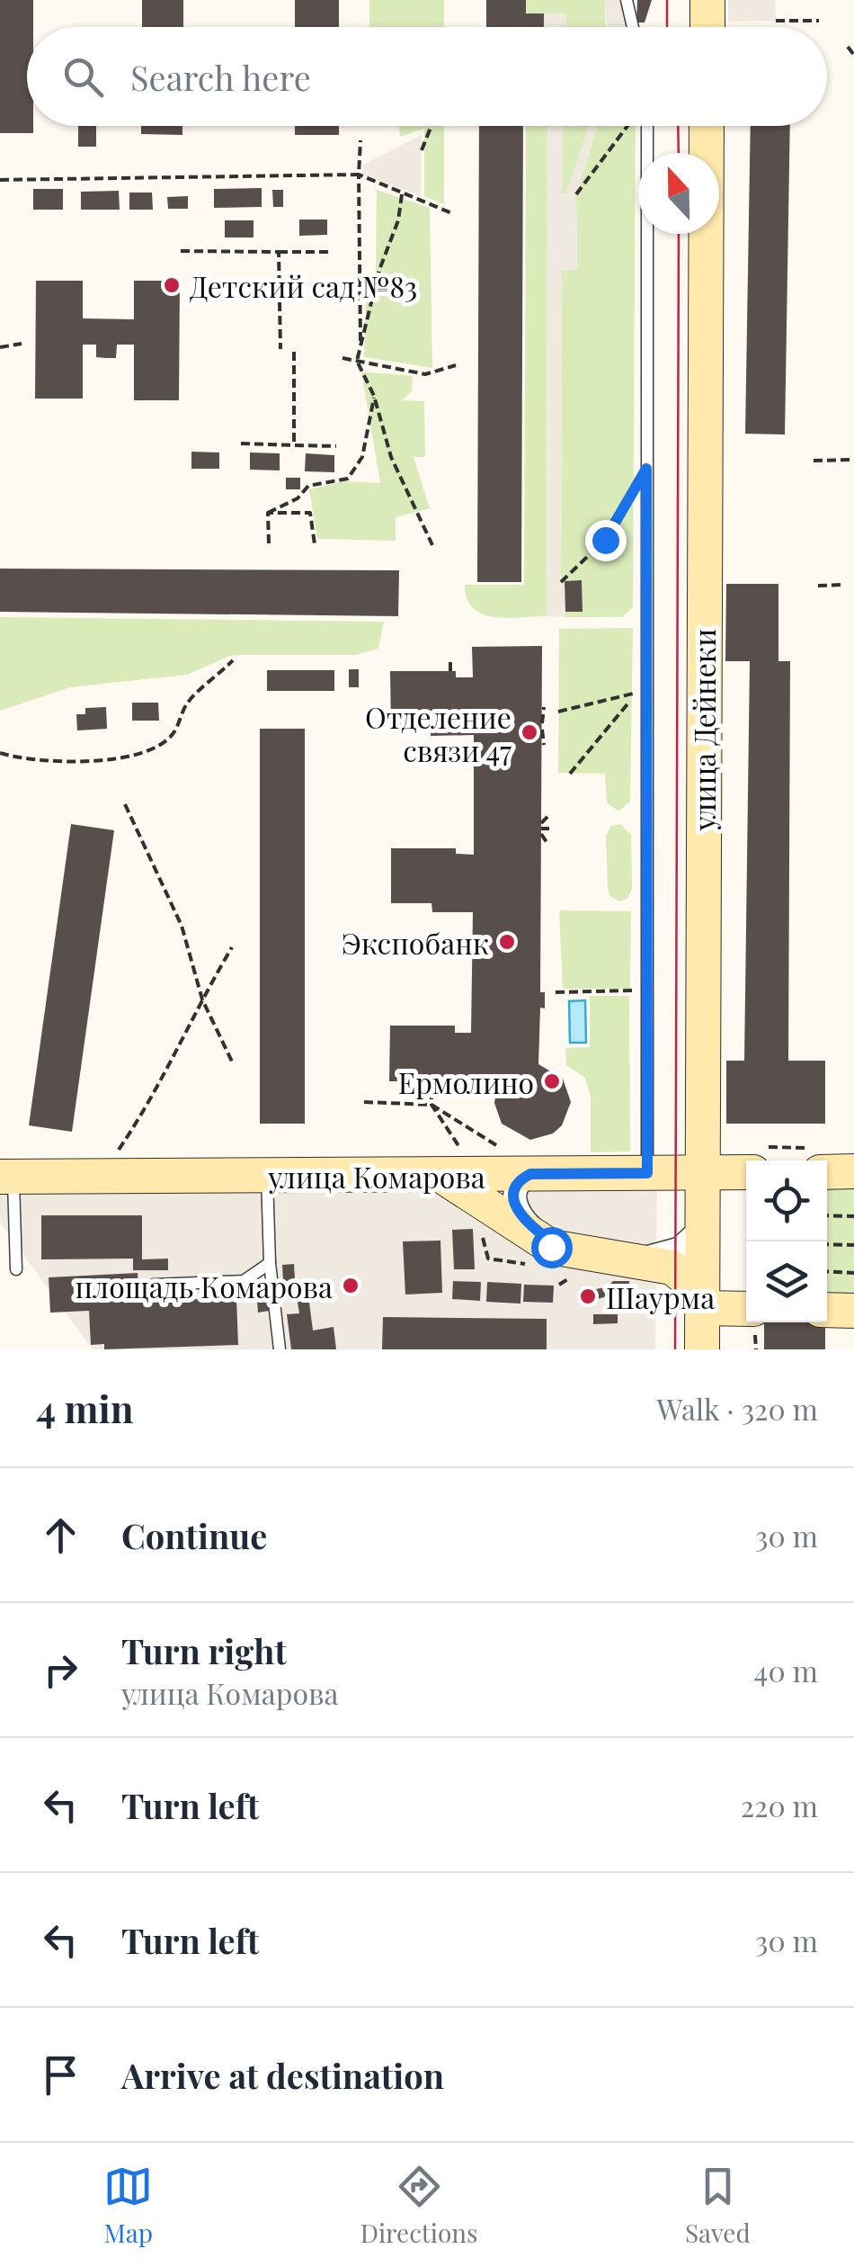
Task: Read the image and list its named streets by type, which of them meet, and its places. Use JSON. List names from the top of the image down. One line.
{"streets":{"main road":["улица Дейнеки","улица Комарова"]},"crossings":[["улица Дейнеки","улица Комарова"]],"places":["Детский сад №83","Отделение связи 47","Экспобанк","Ермолино","площадь Комарова","Шаурма"],"north":"top","page":{"search":"Search here","heading":["4 min","Walk · 320 m"],"list":[["Continue","30 m"],["Turn right","улица Комарова","40 m"],["Turn left","220 m"],["Turn left","30 m"],"Arrive at destination"],"nav":["Map","Directions","Saved"]}}
